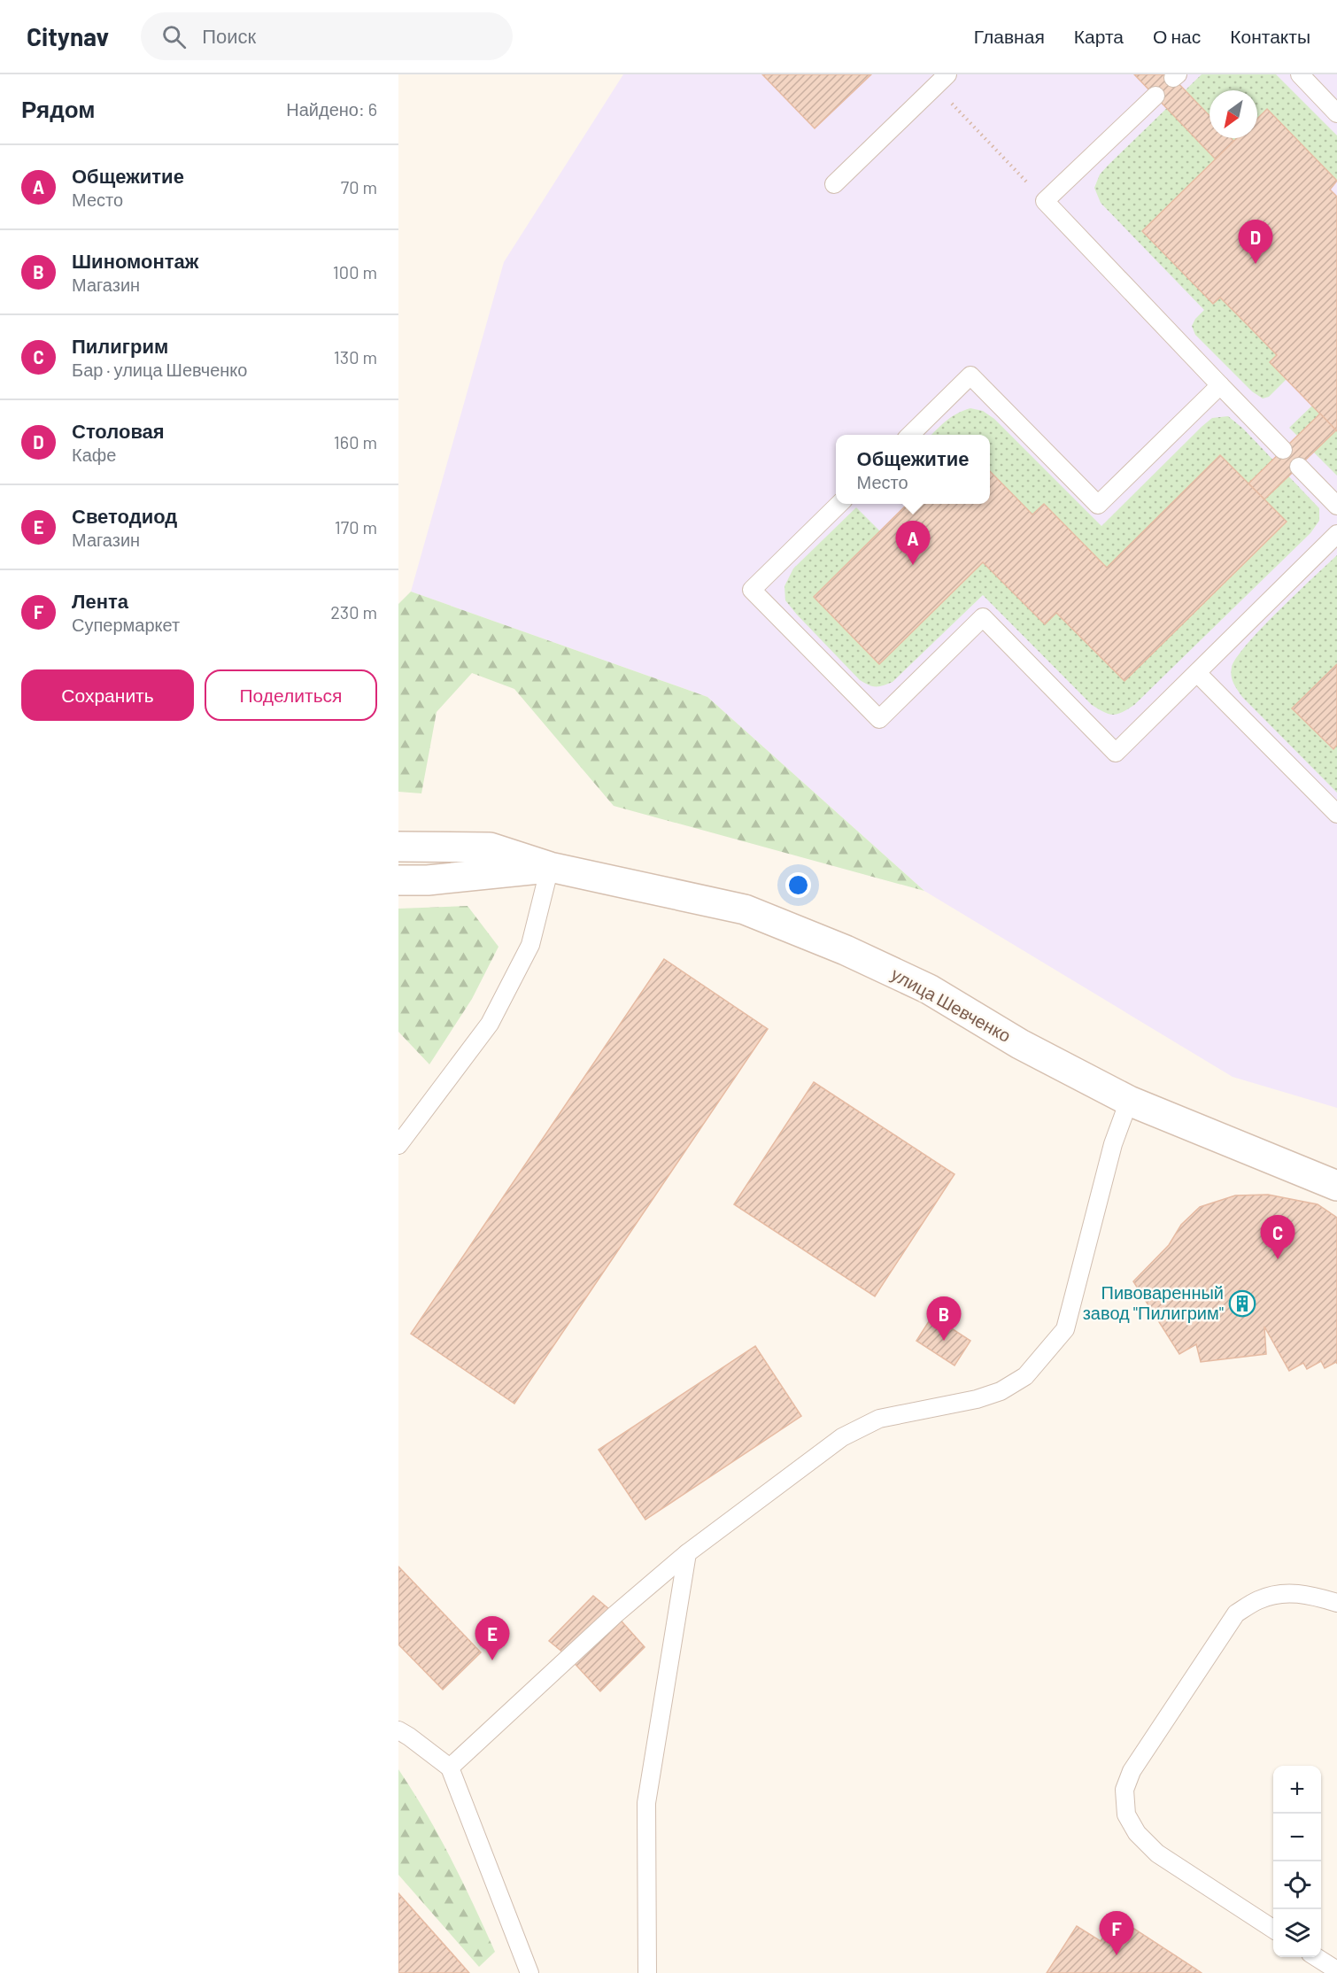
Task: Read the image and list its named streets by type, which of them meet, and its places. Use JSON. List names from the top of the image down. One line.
{"streets":{"main road":["улица Шевченко"]},"places":{"building":["Пивоваренный завод \"Пилигрим\""]},"north":"bottom left","page":{"header":"Citynav","search":"Поиск","nav":["Главная","Карта","О нас","Контакты"],"heading":["Рядом","Найдено: 6"],"list":[{"mark":"A","name":"Общежитие","note":"Место","value":"70 m"},{"mark":"B","name":"Шиномонтаж","note":"Магазин","value":"100 m"},{"mark":"C","name":"Пилигрим","note":"Бар · улица Шевченко","value":"130 m"},{"mark":"D","name":"Столовая","note":"Кафе","value":"160 m"},{"mark":"E","name":"Светодиод","note":"Магазин","value":"170 m"},{"mark":"F","name":"Лента","note":"Супермаркет","value":"230 m"}],"pins":["D","A","C","B","E","F"],"popup":["Общежитие","Место"],"buttons":["Сохранить","Поделиться"],"map_buttons":["+","−"]}}
